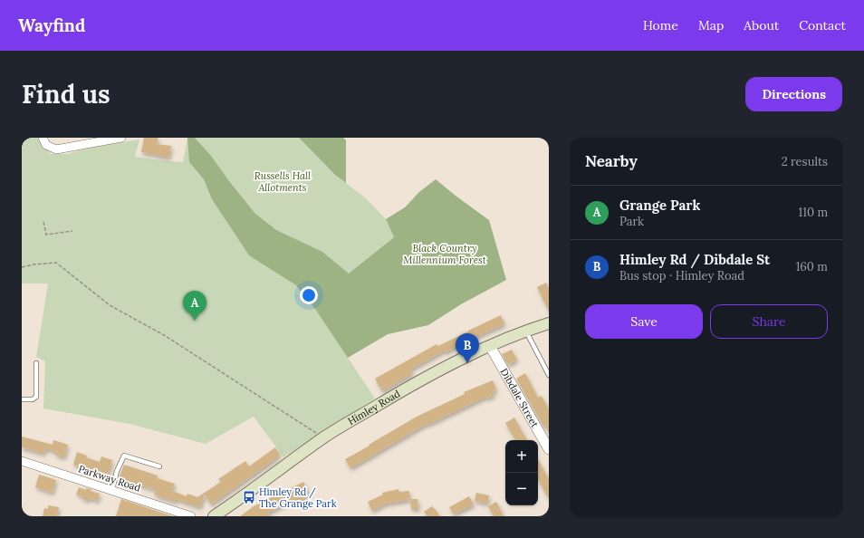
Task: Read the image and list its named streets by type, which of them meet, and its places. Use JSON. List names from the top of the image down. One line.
{"streets":{"main road":["Himley Road"],"street":["Dibdale Street","Parkway Road"]},"crossings":[["Dibdale Street","Himley Road"]],"parks":["Russells Hall Allotments","Black Country Millennium Forest"],"places":{"bus stop":["Himley Rd / The Grange Park"]},"page":{"header":"Wayfind","nav":["Home","Map","About","Contact"],"buttons":["Directions",["Save","Share"]],"title":"Find us","heading":["Nearby","2 results"],"list":[{"mark":"A","name":"Grange Park","note":"Park","value":"110 m"},{"mark":"B","name":"Himley Rd / Dibdale St","note":"Bus stop · Himley Road","value":"160 m"}],"pins":["A","B"],"map_buttons":["+","−"]}}
